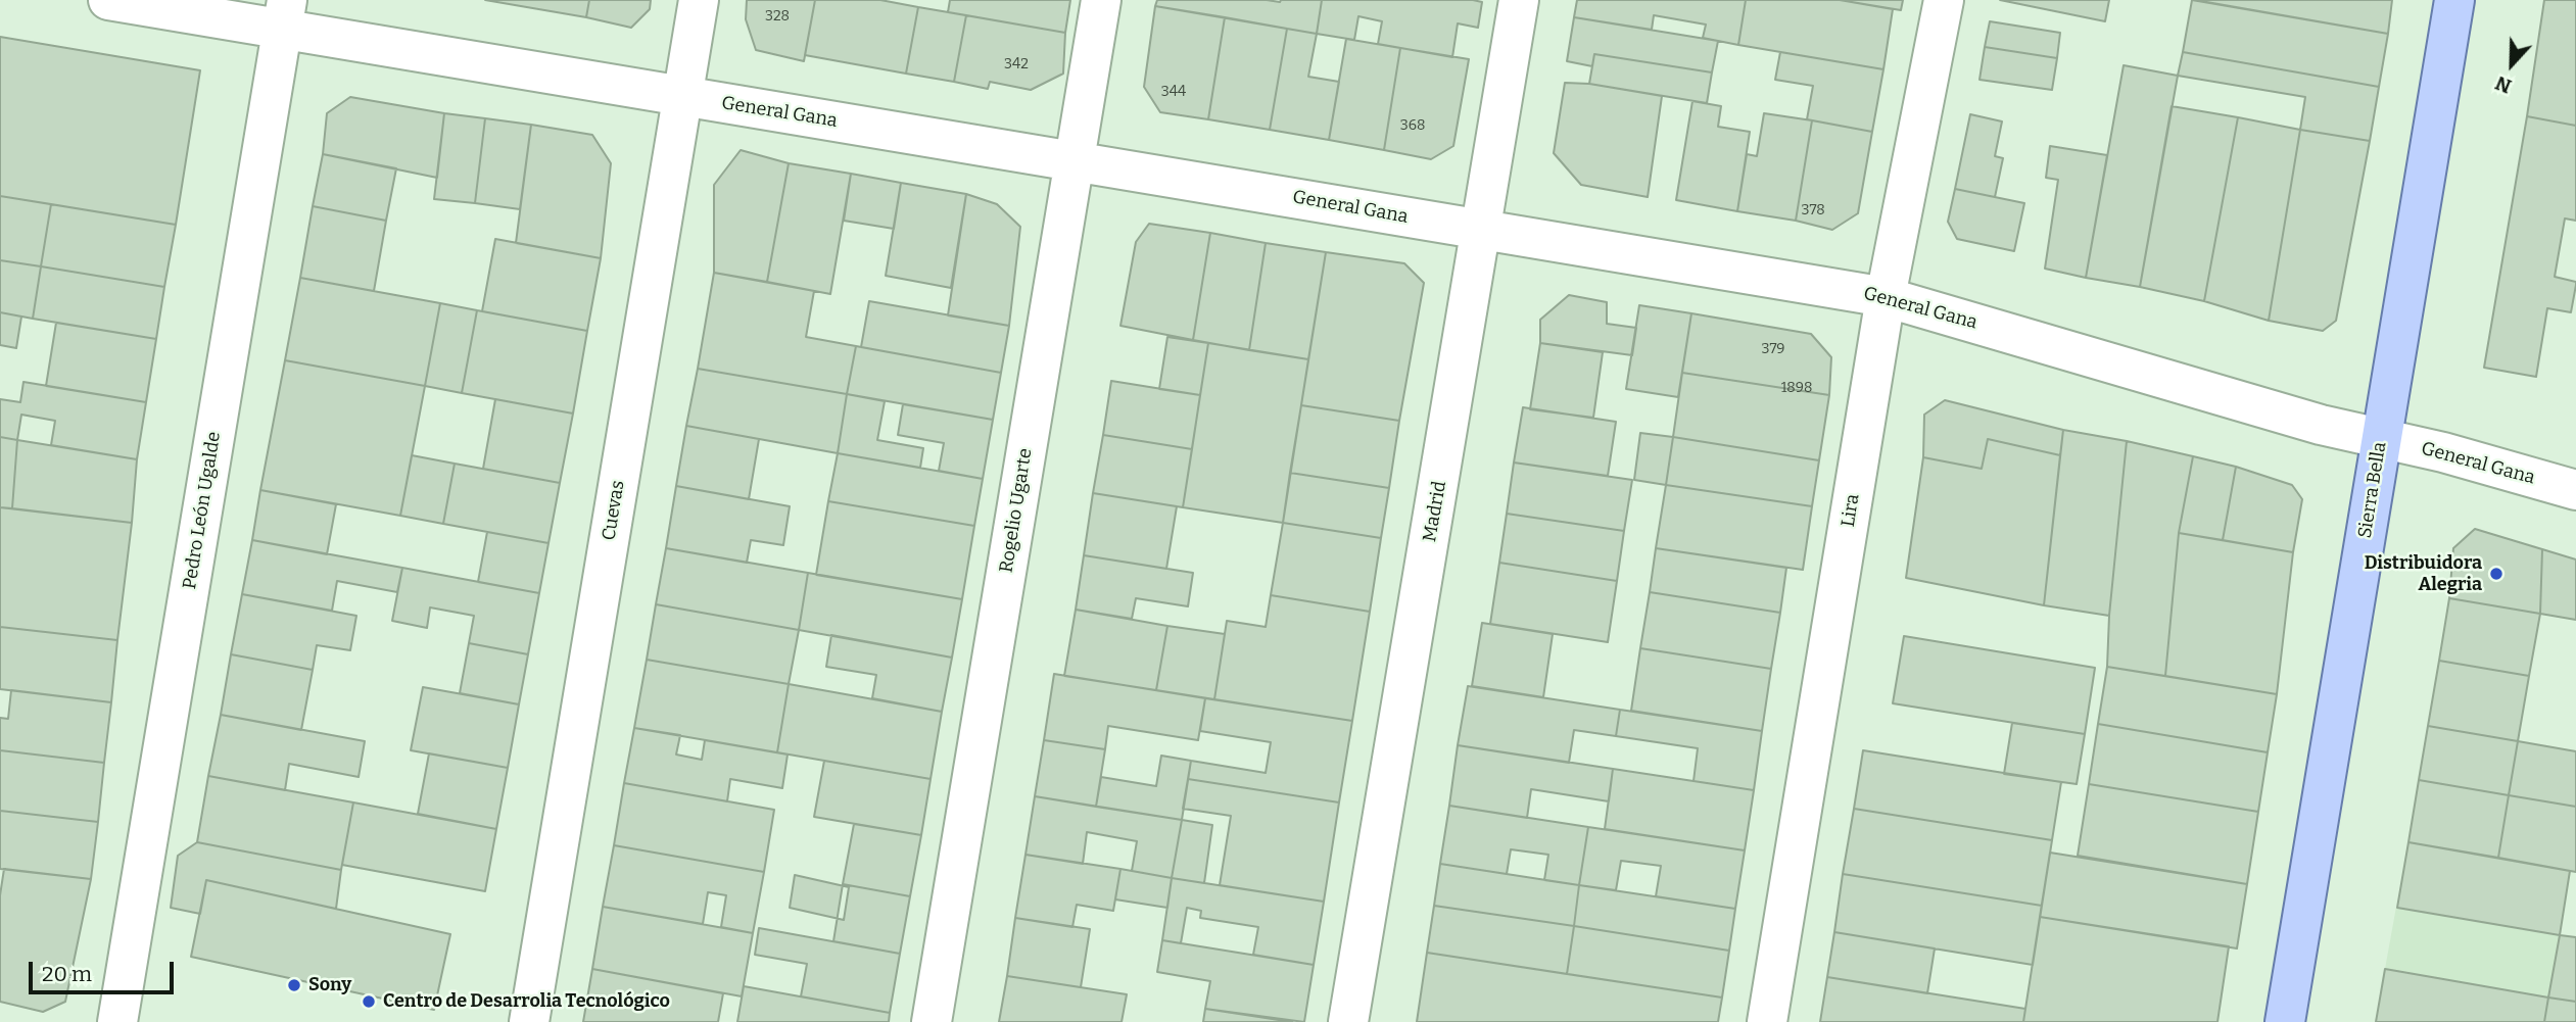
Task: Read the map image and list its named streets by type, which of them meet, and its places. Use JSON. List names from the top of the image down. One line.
{"streets":{"main road":["Sierra Bella"],"street":["General Gana","Pedro León Ugalde","Cuevas","Rogelio Ugarte","Lira","Madrid"]},"crossings":[["General Gana","Sierra Bella"],["General Gana","Pedro León Ugalde"],["General Gana","Cuevas"],["General Gana","Rogelio Ugarte"],["General Gana","Lira"],["General Gana","Madrid"]],"places":["Distribuidora Alegria","Sony","Centro de Desarrolia Tecnológico"],"house_numbers":["328","342","344","368","378","379","1898"],"scale_bar":"20 m","north":"bottom"}
